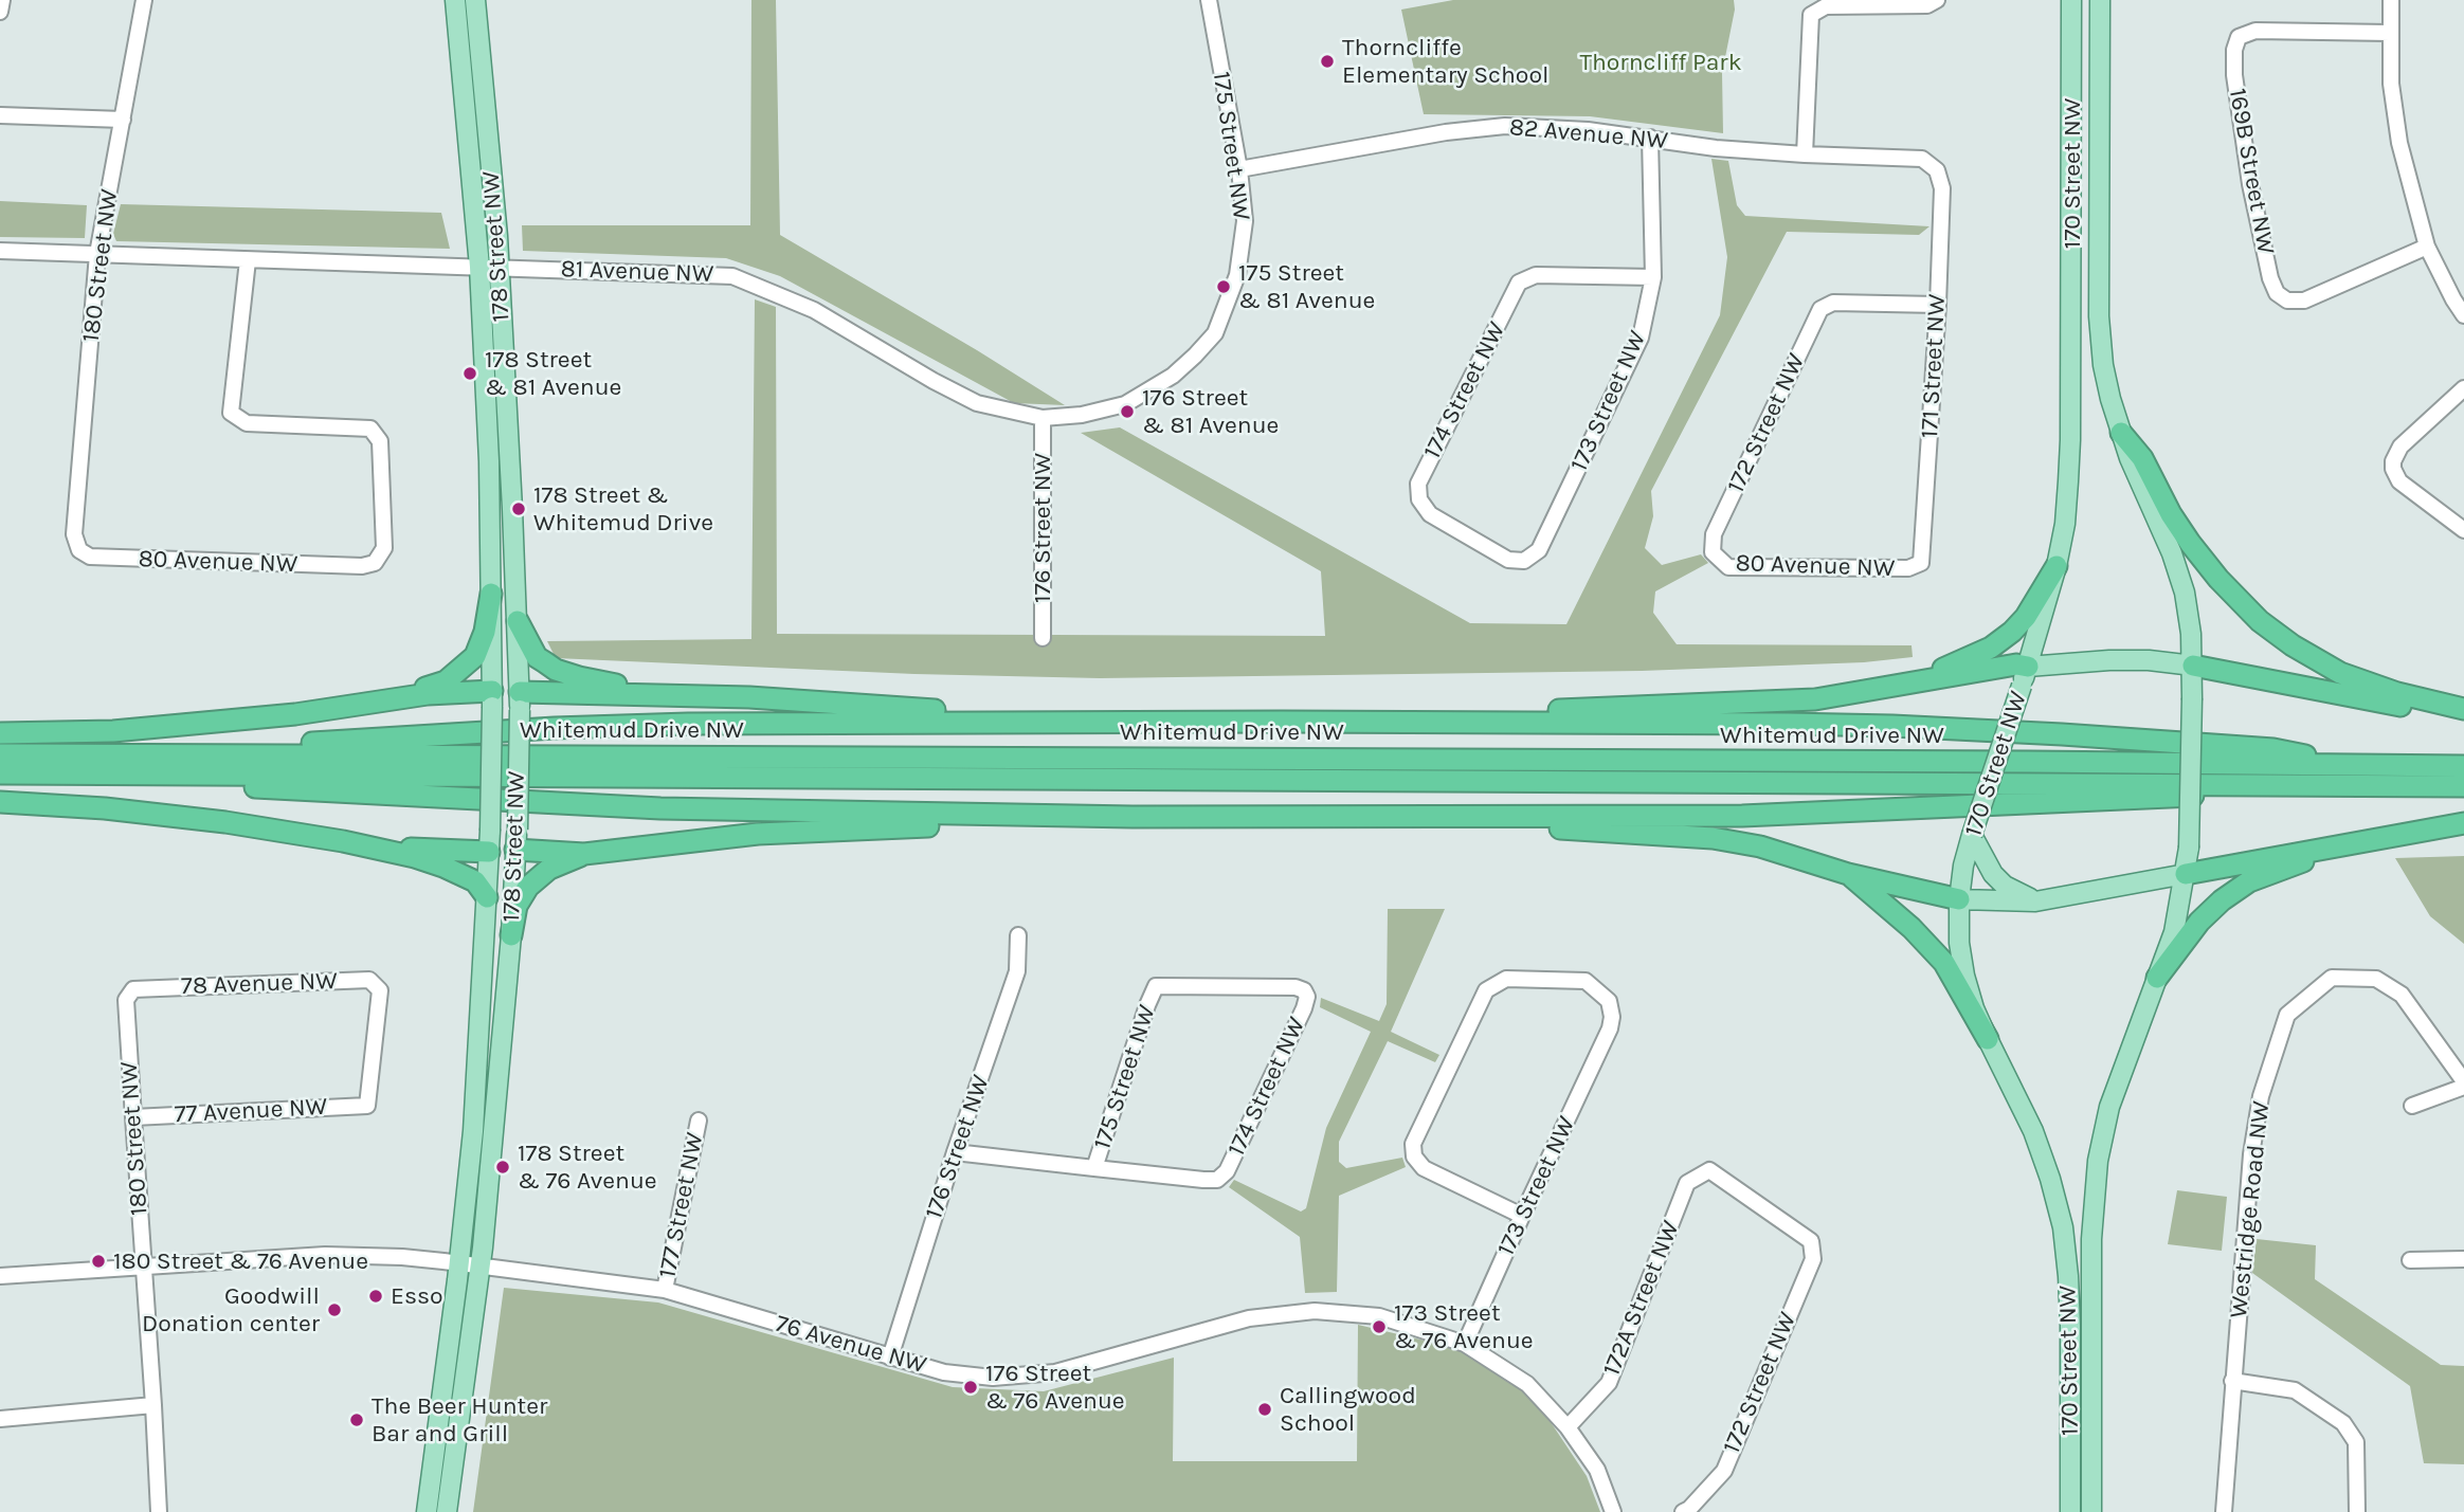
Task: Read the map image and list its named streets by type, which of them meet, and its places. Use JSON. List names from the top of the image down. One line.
{"streets":{"highway":["Whitemud Drive NW"],"main road":["170 Street NW","178 Street NW"],"street":["82 Avenue NW","175 Street NW","169B Street NW","180 Street NW","81 Avenue NW","171 Street NW","174 Street NW","173 Street NW","172 Street NW","176 Street NW","80 Avenue NW","78 Avenue NW","77 Avenue NW","177 Street NW","Westridge Road NW","172A Street NW","76 Avenue NW"]},"crossings":[["82 Avenue NW","175 Street NW"],["82 Avenue NW","171 Street NW"],["82 Avenue NW","173 Street NW"],["175 Street NW","81 Avenue NW"],["175 Street NW","174 Street NW"],["178 Street NW","81 Avenue NW"],["178 Street NW","76 Avenue NW"],["180 Street NW","81 Avenue NW"],["180 Street NW","80 Avenue NW"],["180 Street NW","78 Avenue NW"],["180 Street NW","77 Avenue NW"],["180 Street NW","76 Avenue NW"],["81 Avenue NW","176 Street NW"],["81 Avenue NW","80 Avenue NW"],["171 Street NW","172 Street NW"],["171 Street NW","80 Avenue NW"],["174 Street NW","173 Street NW"],["173 Street NW","76 Avenue NW"],["172 Street NW","80 Avenue NW"],["172 Street NW","172A Street NW"],["176 Street NW","76 Avenue NW"],["78 Avenue NW","77 Avenue NW"],["177 Street NW","76 Avenue NW"],["172A Street NW","76 Avenue NW"]],"parks":["Thorncliff Park"],"places":["Thorncliffe Elementary School","175 Street & 81 Avenue","178 Street & 81 Avenue","176 Street & 81 Avenue","178 Street & Whitemud Drive","178 Street & 76 Avenue","180 Street & 76 Avenue","Esso","Goodwill Donation center","173 Street & 76 Avenue","176 Street & 76 Avenue","Callingwood School","The Beer Hunter Bar and Grill"]}
